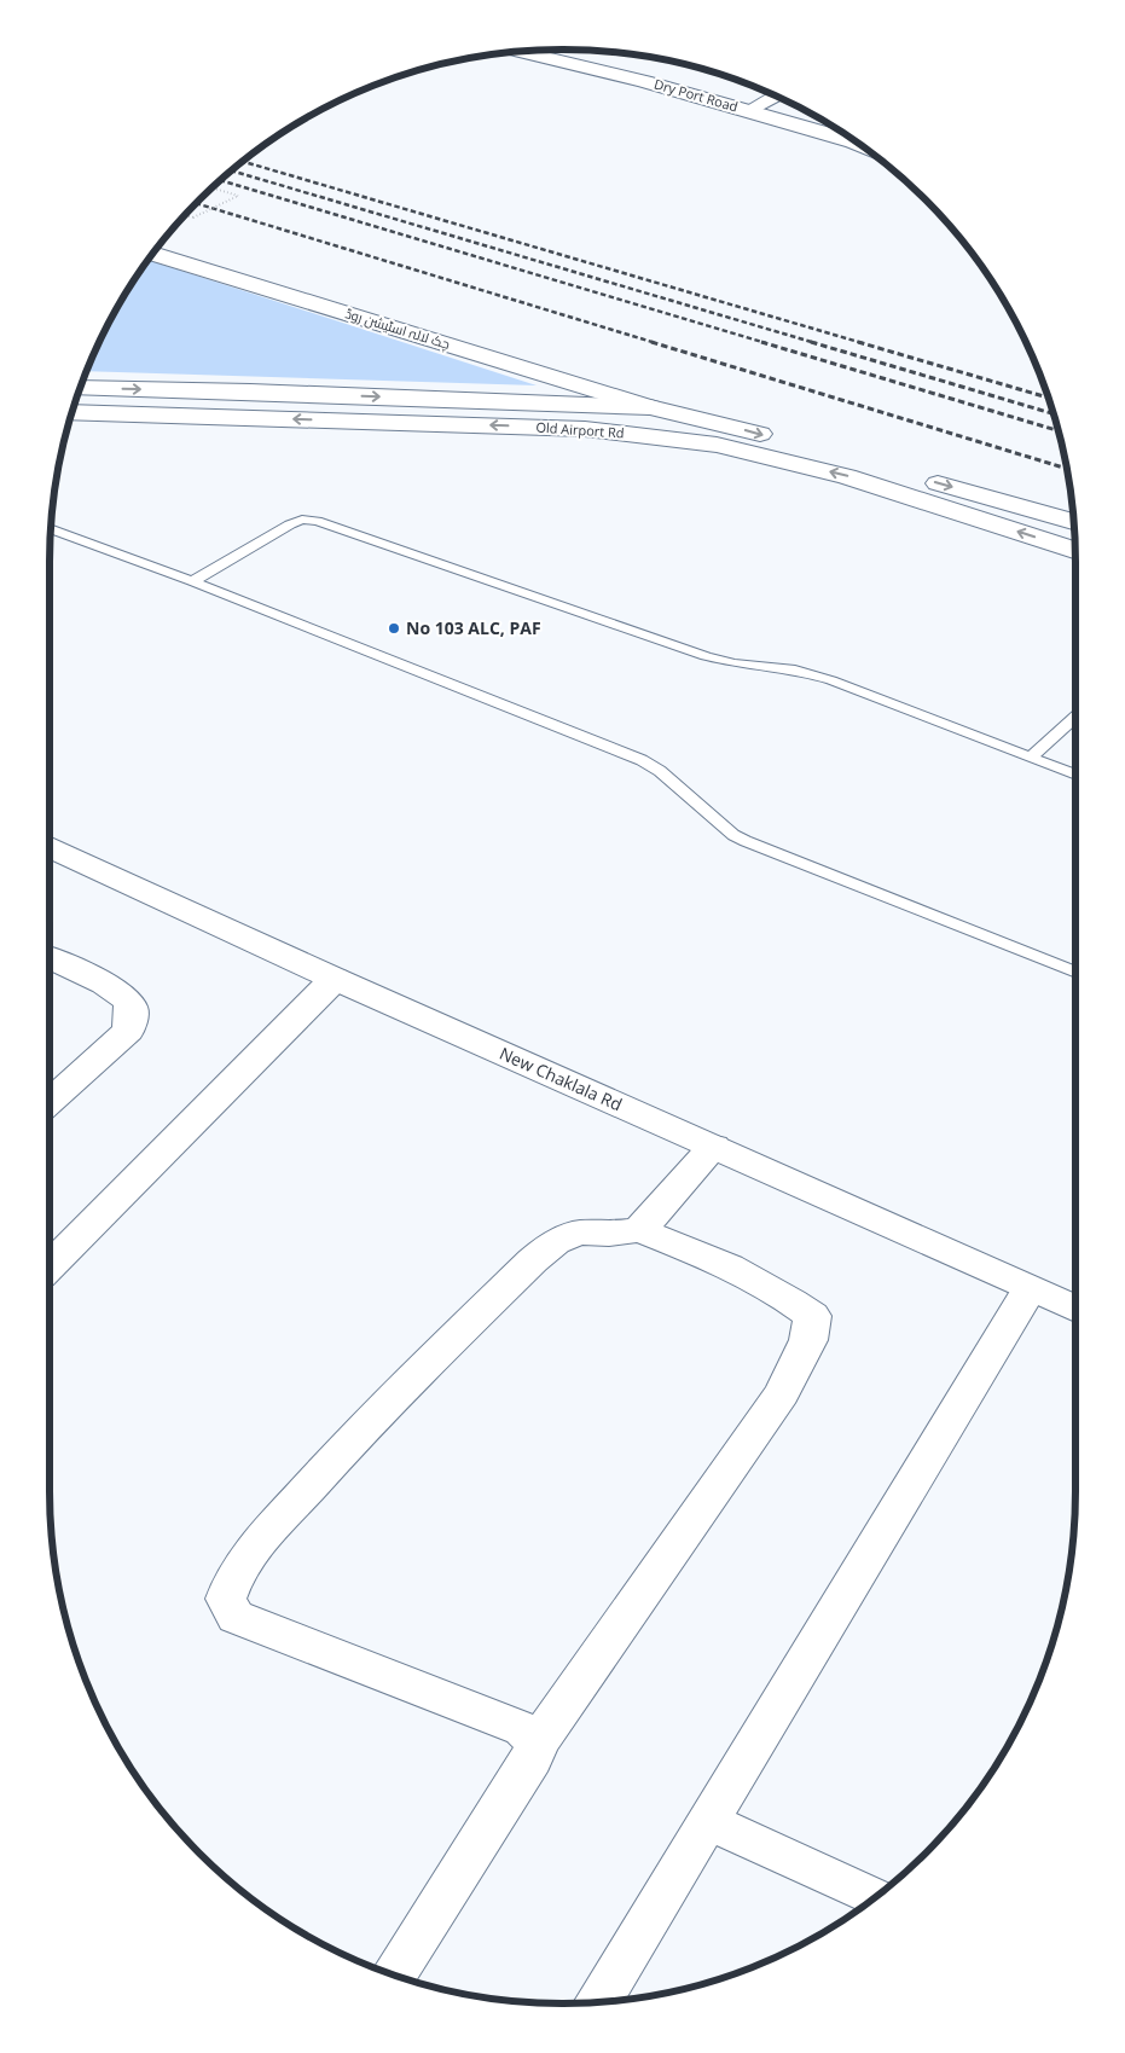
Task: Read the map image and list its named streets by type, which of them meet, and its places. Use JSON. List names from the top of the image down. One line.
{"streets":{"street":["Dry Port Road","چک لالہ اسٹیشن روڈ","Old Airport Rd","New Chaklala Rd"]},"crossings":[["چک لالہ اسٹیشن روڈ","Old Airport Rd"]],"places":["No 103 ALC, PAF"]}
